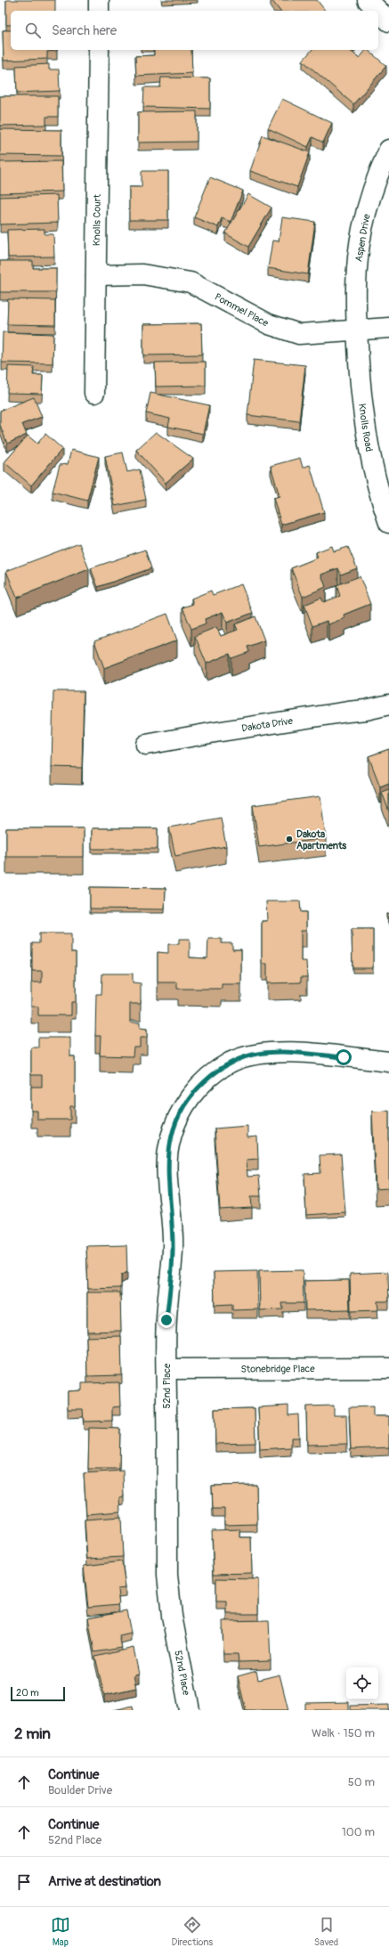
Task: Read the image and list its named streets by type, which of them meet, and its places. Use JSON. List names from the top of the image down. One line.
{"streets":{"street":["Knolls Court","Aspen Drive","Pommel Place","Knolls Road","Dakota Drive","Stonebridge Place","52nd Place"]},"crossings":[["Knolls Court","Pommel Place"],["Aspen Drive","Pommel Place"],["Aspen Drive","Knolls Road"],["Pommel Place","Knolls Road"],["Stonebridge Place","52nd Place"]],"places":["Dakota Apartments"],"scale_bar":"20 m","page":{"search":"Search here","scale":"20 m","heading":["2 min","Walk · 150 m"],"list":[["Continue","Boulder Drive","50 m"],["Continue","52nd Place","100 m"],"Arrive at destination"],"nav":["Map","Directions","Saved"]}}
